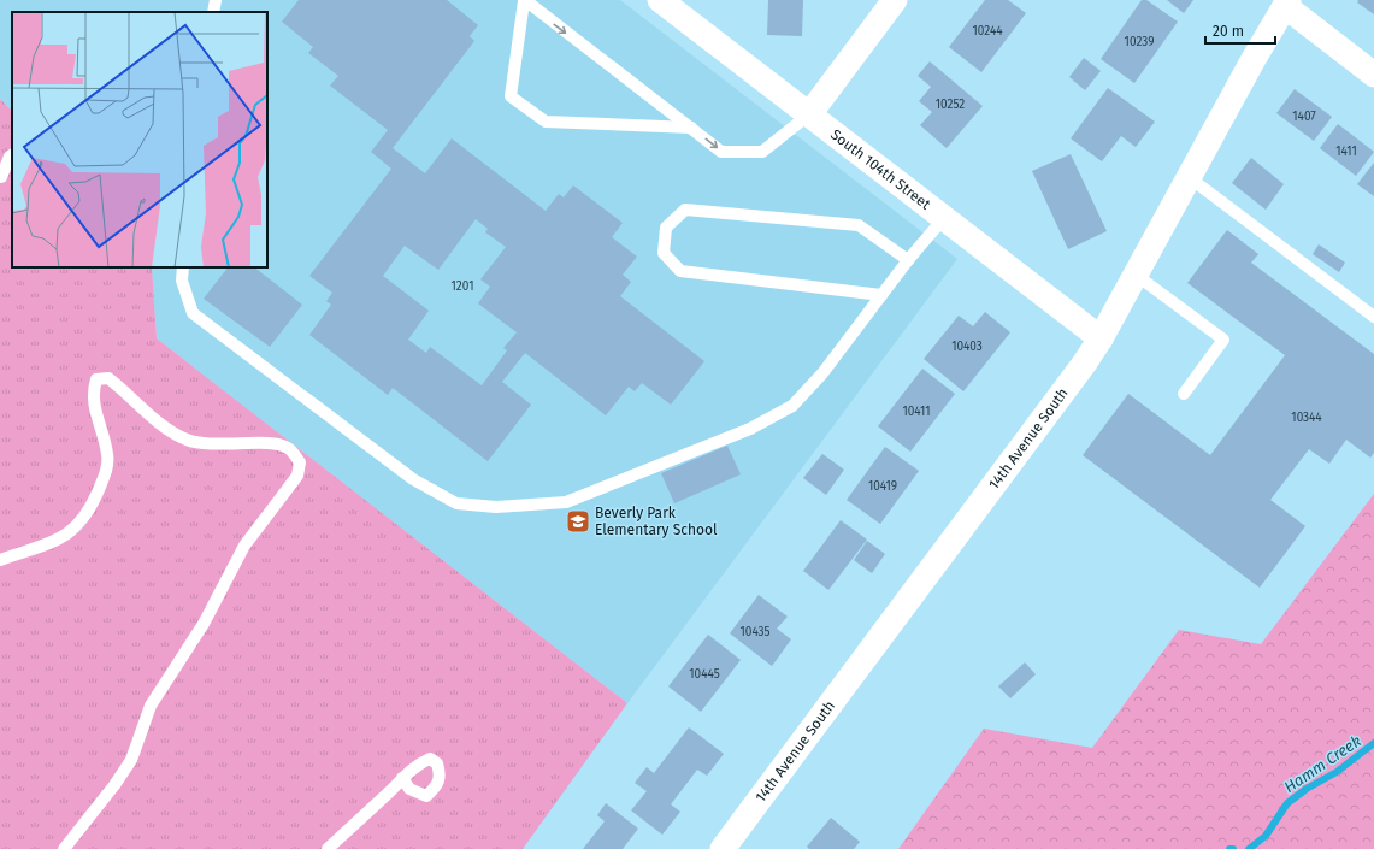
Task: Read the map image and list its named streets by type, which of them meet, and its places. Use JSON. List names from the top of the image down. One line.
{"streets":{"street":["South 104th Street","14th Avenue South"]},"crossings":[["South 104th Street","14th Avenue South"]],"water":["Hamm Creek"],"places":{"school or university":["Beverly Park Elementary School"]},"house_numbers":["10244","10239","10252","1407","1411","1201","10403","10411","10344","10419","10435","10445"],"scale_bar":"20 m"}
